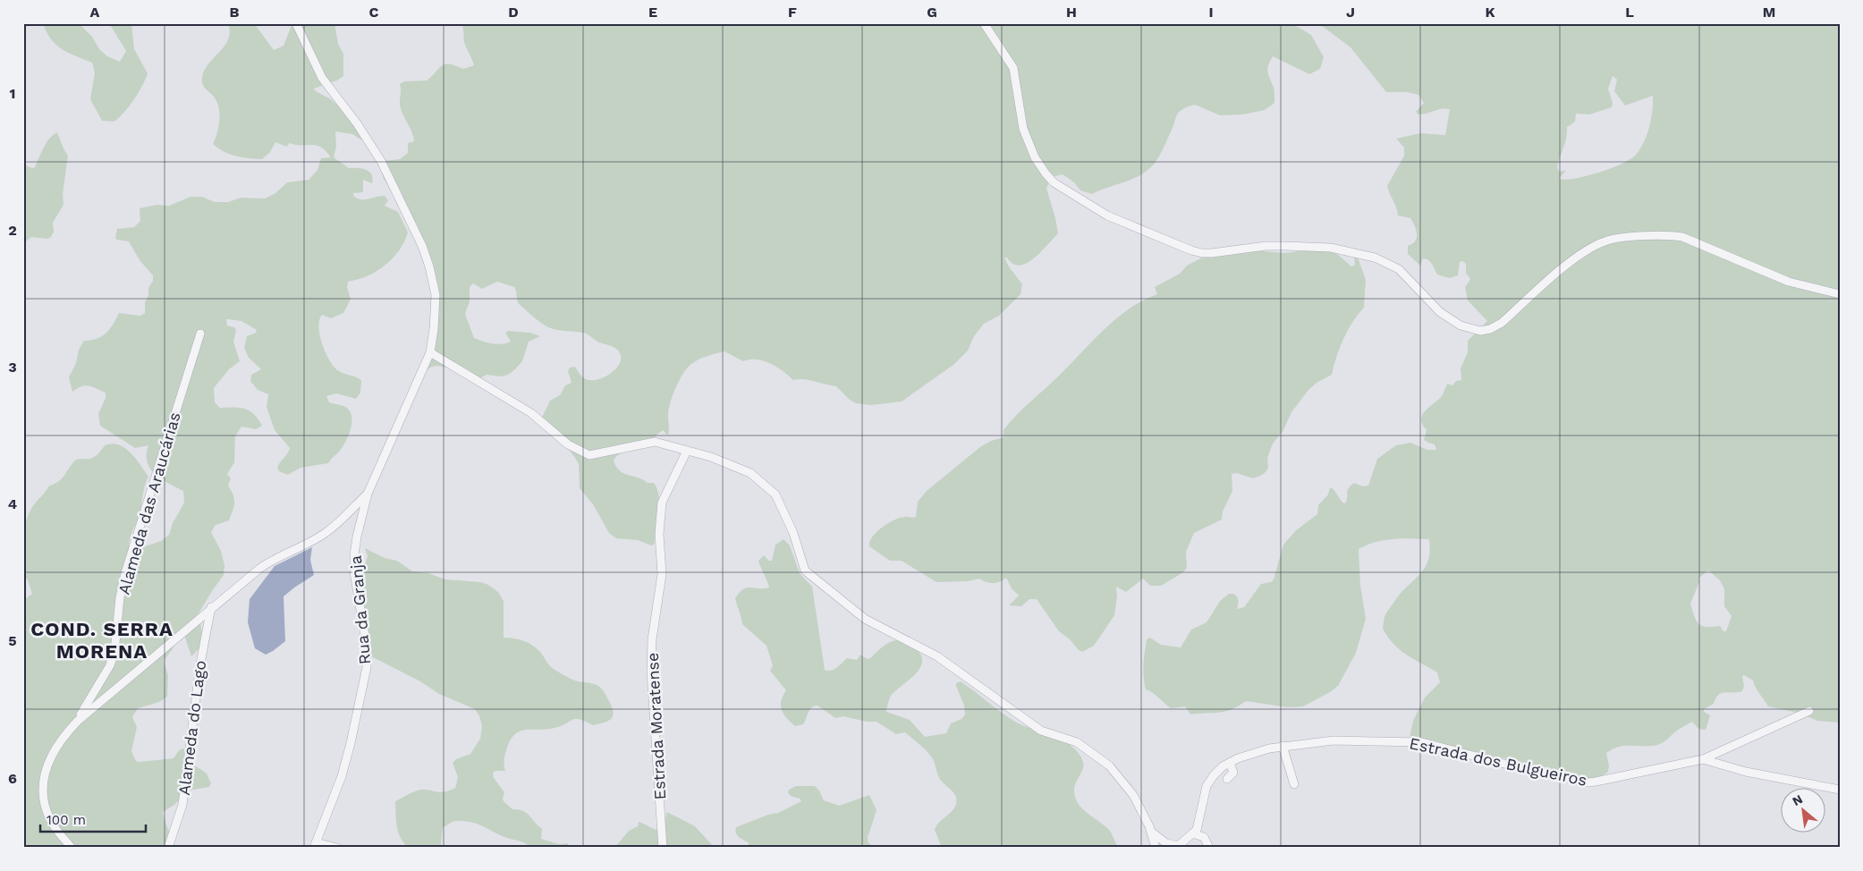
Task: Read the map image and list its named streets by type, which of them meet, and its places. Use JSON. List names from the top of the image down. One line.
{"streets":{"street":["Alameda das Araucárias","Rua da Granja","Estrada Moratense","Alameda do Lago","Estrada dos Bulgueiros"]},"districts":["COND. SERRA MORENA"],"scale_bar":"100 m","north":"top left","grid":{"columns":["A","B","C","D","E","F","G","H","I","J","K","L","M"],"rows":["1","2","3","4","5","6"]}}
